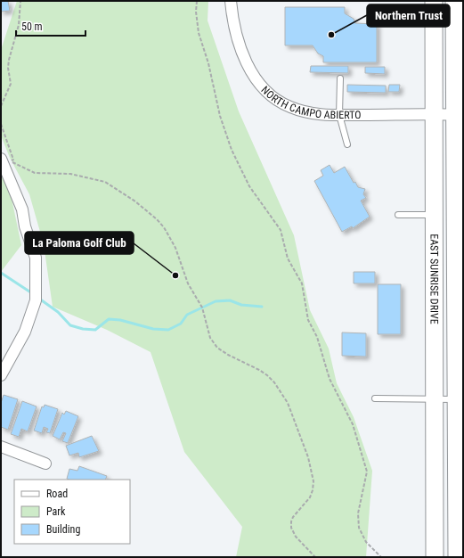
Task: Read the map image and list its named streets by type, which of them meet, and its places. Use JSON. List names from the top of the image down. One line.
{"streets":{"main road":["EAST SUNRISE DRIVE"],"street":["NORTH CAMPO ABIERTO"]},"crossings":[["NORTH CAMPO ABIERTO","EAST SUNRISE DRIVE"]],"places":["Northern Trust","La Paloma Golf Club"],"legend":["Road","Park","Building"],"scale_bar":"50 m"}
